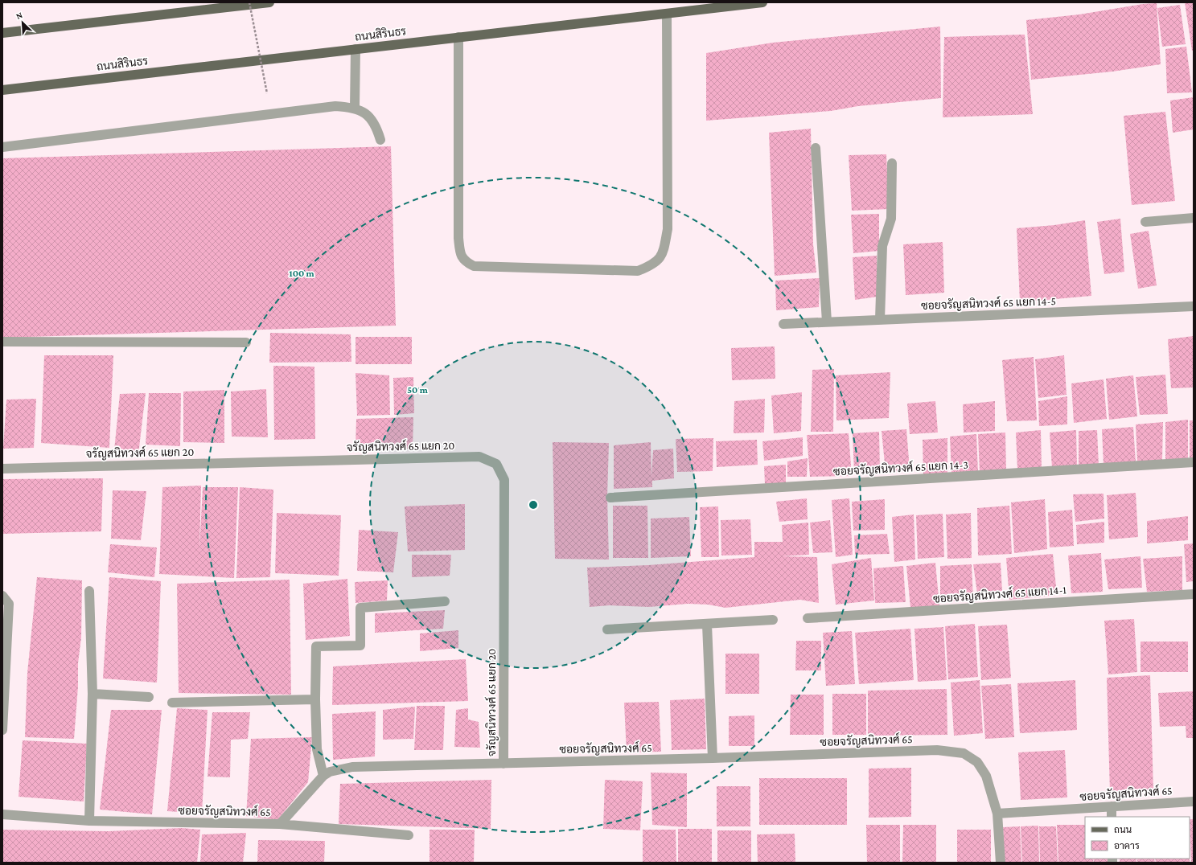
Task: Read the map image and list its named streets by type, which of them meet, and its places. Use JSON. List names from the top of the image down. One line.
{"streets":{"main road":["ถนนสิรินธร"],"street":["ซอยจรัญสนิทวงศ์ 65 แยก 14-5","จรัญสนิทวงศ์ 65 แยก 20","ซอยจรัญสนิทวงศ์ 65 แยก 14-3","ซอยจรัญสนิทวงศ์ 65 แยก 14-1","ซอยจรัญสนิทวงศ์ 65"]},"crossings":[["จรัญสนิทวงศ์ 65 แยก 20","ซอยจรัญสนิทวงศ์ 65"]],"legend":["ถนน","อาคาร"],"north":"top left","rings":["100 m","50 m"]}
